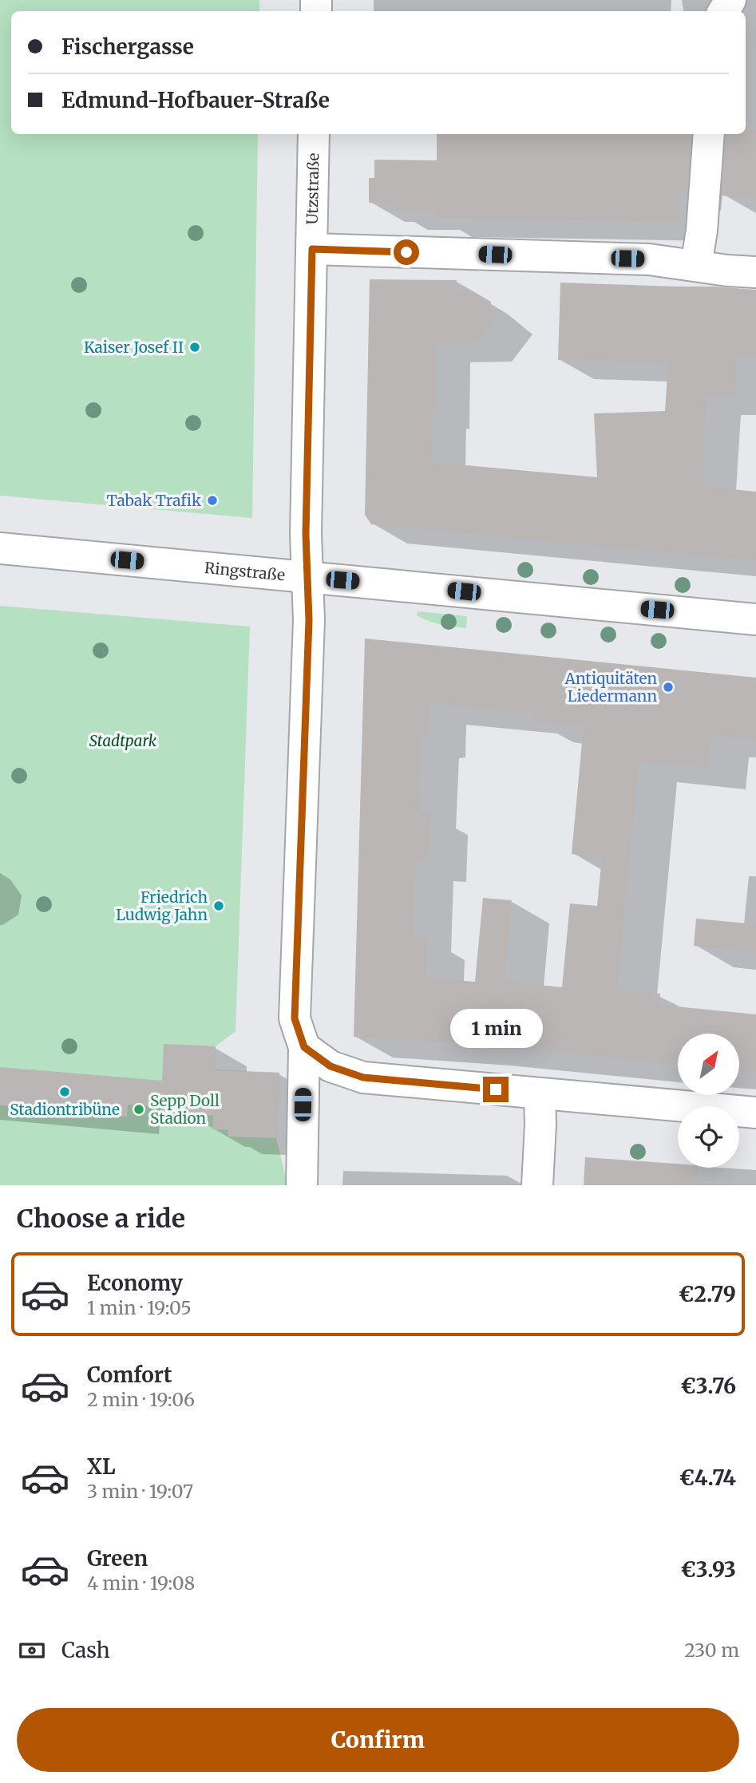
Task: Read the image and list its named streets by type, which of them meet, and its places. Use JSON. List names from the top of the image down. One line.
{"streets":{"street":["Utzstraße","Ringstraße"]},"crossings":[["Utzstraße","Ringstraße"]],"parks":["Stadtpark"],"places":["Kaiser Josef II","Tabak Trafik","Antiquitäten Liedermann","Friedrich Ludwig Jahn","Stadiontribüne","Sepp Doll Stadion"],"north":"top right","page":{"banner":["Fischergasse","Edmund-Hofbauer-Straße"],"bubble":"1 min","heading":"Choose a ride","list":[{"name":"Economy","note":"1 min · 19:05","value":"€2.79"},{"name":"Comfort","note":"2 min · 19:06","value":"€3.76"},{"name":"XL","note":"3 min · 19:07","value":"€4.74"},{"name":"Green","note":"4 min · 19:08","value":"€3.93"}],"pay":["Cash","230 m"],"buttons":"Confirm"}}
